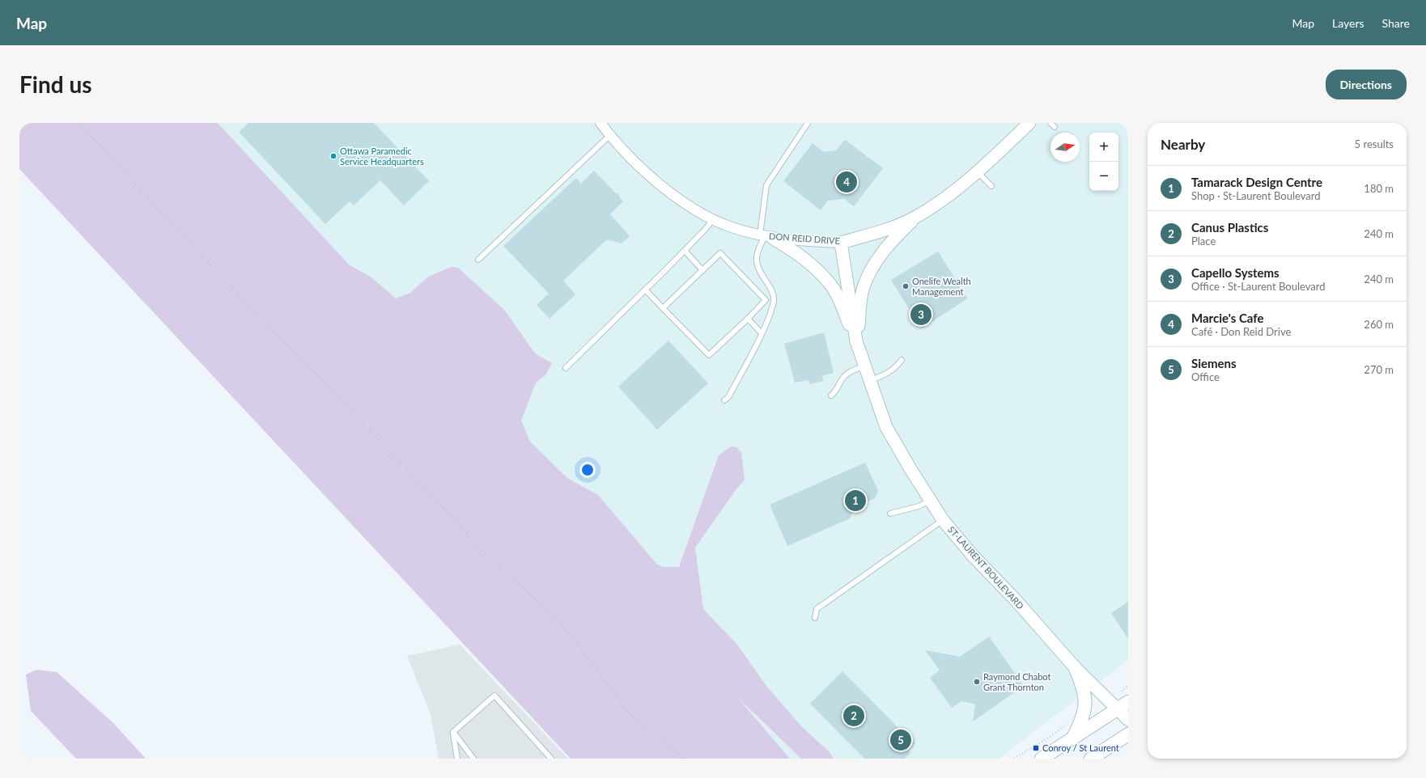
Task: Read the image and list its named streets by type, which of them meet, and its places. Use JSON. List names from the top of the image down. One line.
{"streets":{"street":["DON REID DRIVE","ST-LAURENT BOULEVARD"]},"crossings":[["DON REID DRIVE","ST-LAURENT BOULEVARD"]],"places":{"other":["Ottawa Paramedic Service Headquarters","Onelife Wealth Management","Raymond Chabot Grant Thornton"],"transit":["Conroy / St Laurent"]},"north":"right","page":{"header":"Map","nav":["Map","Layers","Share"],"buttons":"Directions","title":"Find us","heading":["Nearby","5 results"],"map_buttons":["+","−"],"list":[{"mark":"1","name":"Tamarack Design Centre","note":"Shop · St-Laurent Boulevard","value":"180 m"},{"mark":"2","name":"Canus Plastics","note":"Place","value":"240 m"},{"mark":"3","name":"Capello Systems","note":"Office · St-Laurent Boulevard","value":"240 m"},{"mark":"4","name":"Marcie's Cafe","note":"Café · Don Reid Drive","value":"260 m"},{"mark":"5","name":"Siemens","note":"Office","value":"270 m"}],"pins":["4","3","1","2","5"]}}
